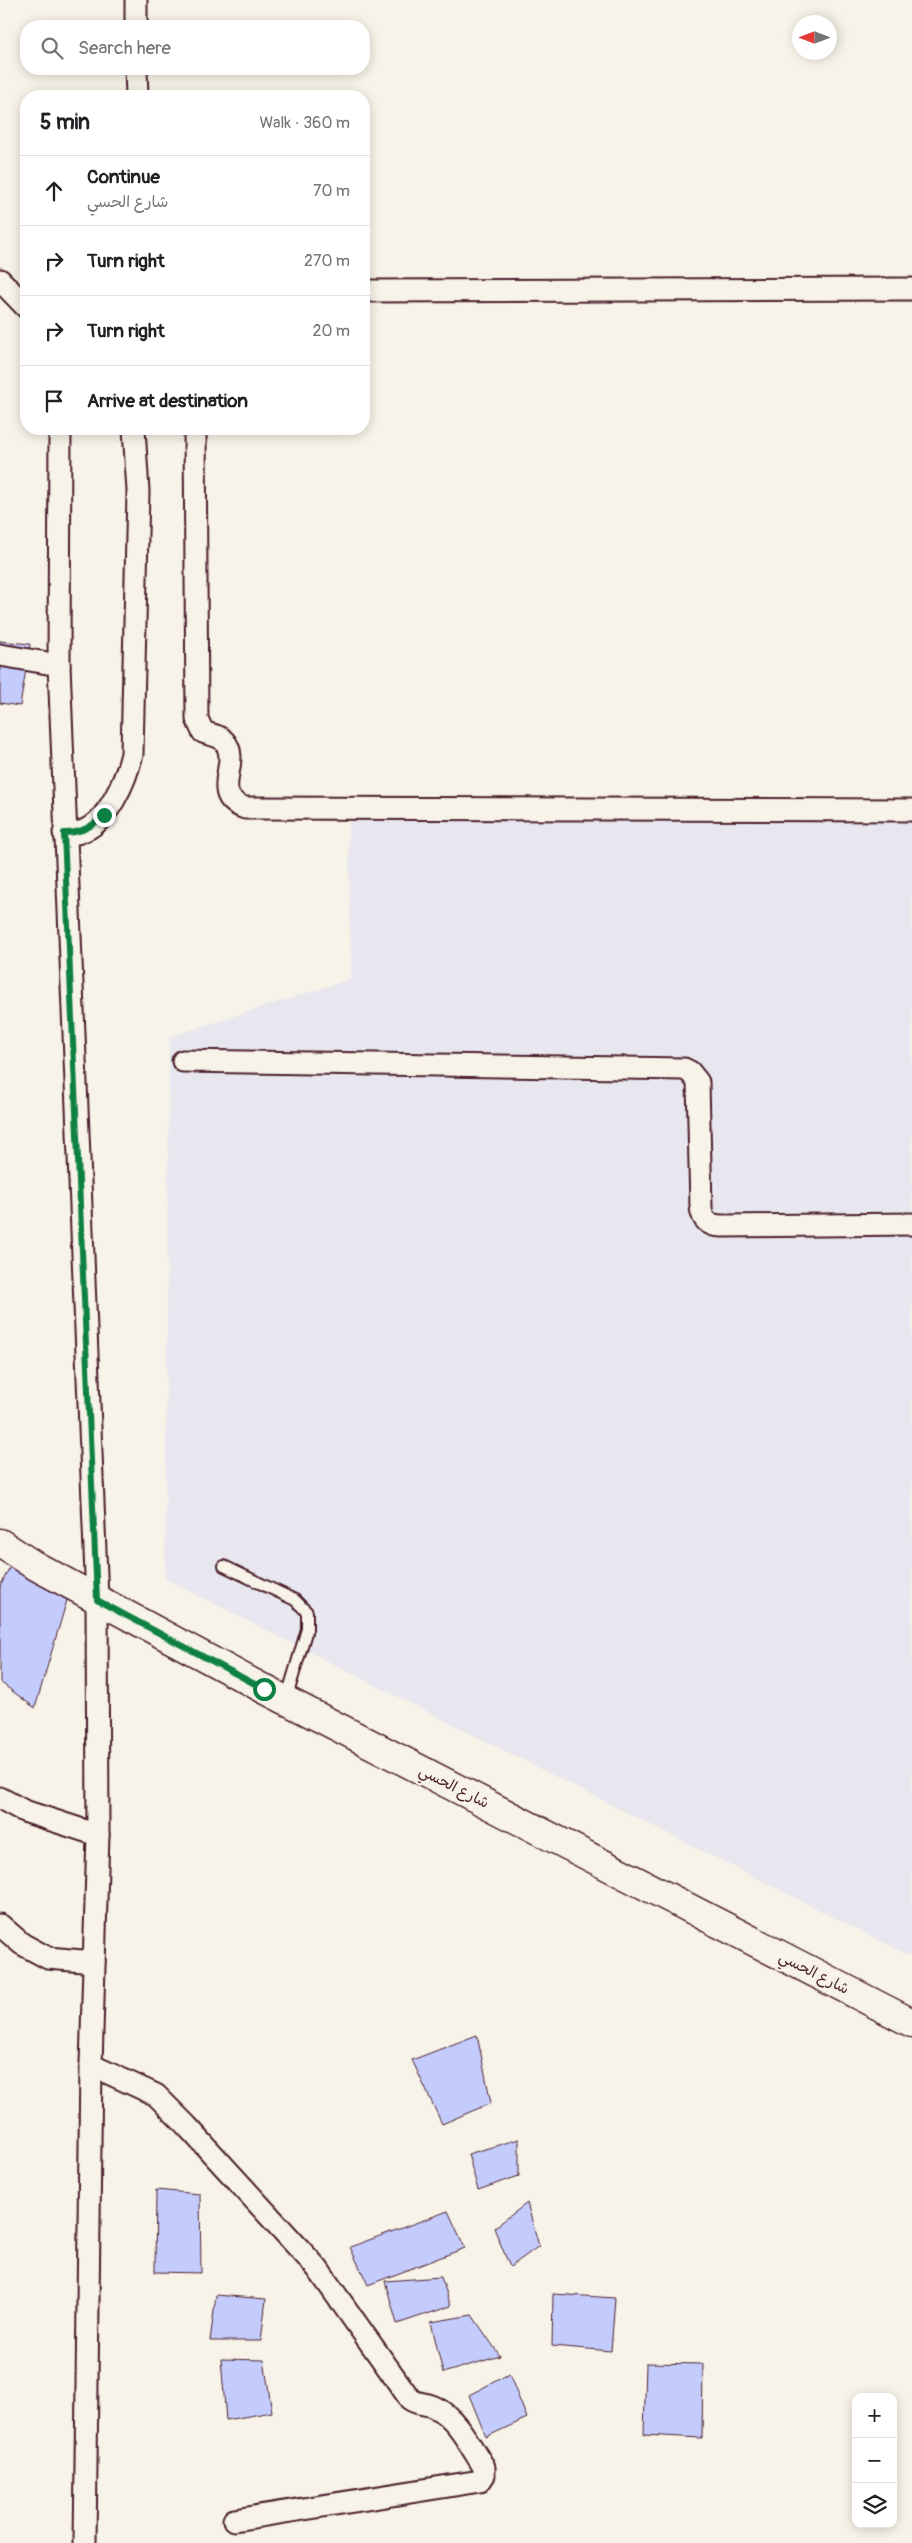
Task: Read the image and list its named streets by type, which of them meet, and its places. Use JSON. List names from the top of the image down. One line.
{"streets":{"street":["شارع الحسي"]},"north":"left","page":{"search":"Search here","heading":["5 min","Walk · 360 m"],"list":[["Continue","شارع الحسي","70 m"],["Turn right","270 m"],["Turn right","20 m"],"Arrive at destination"],"map_buttons":["+","−"]}}
